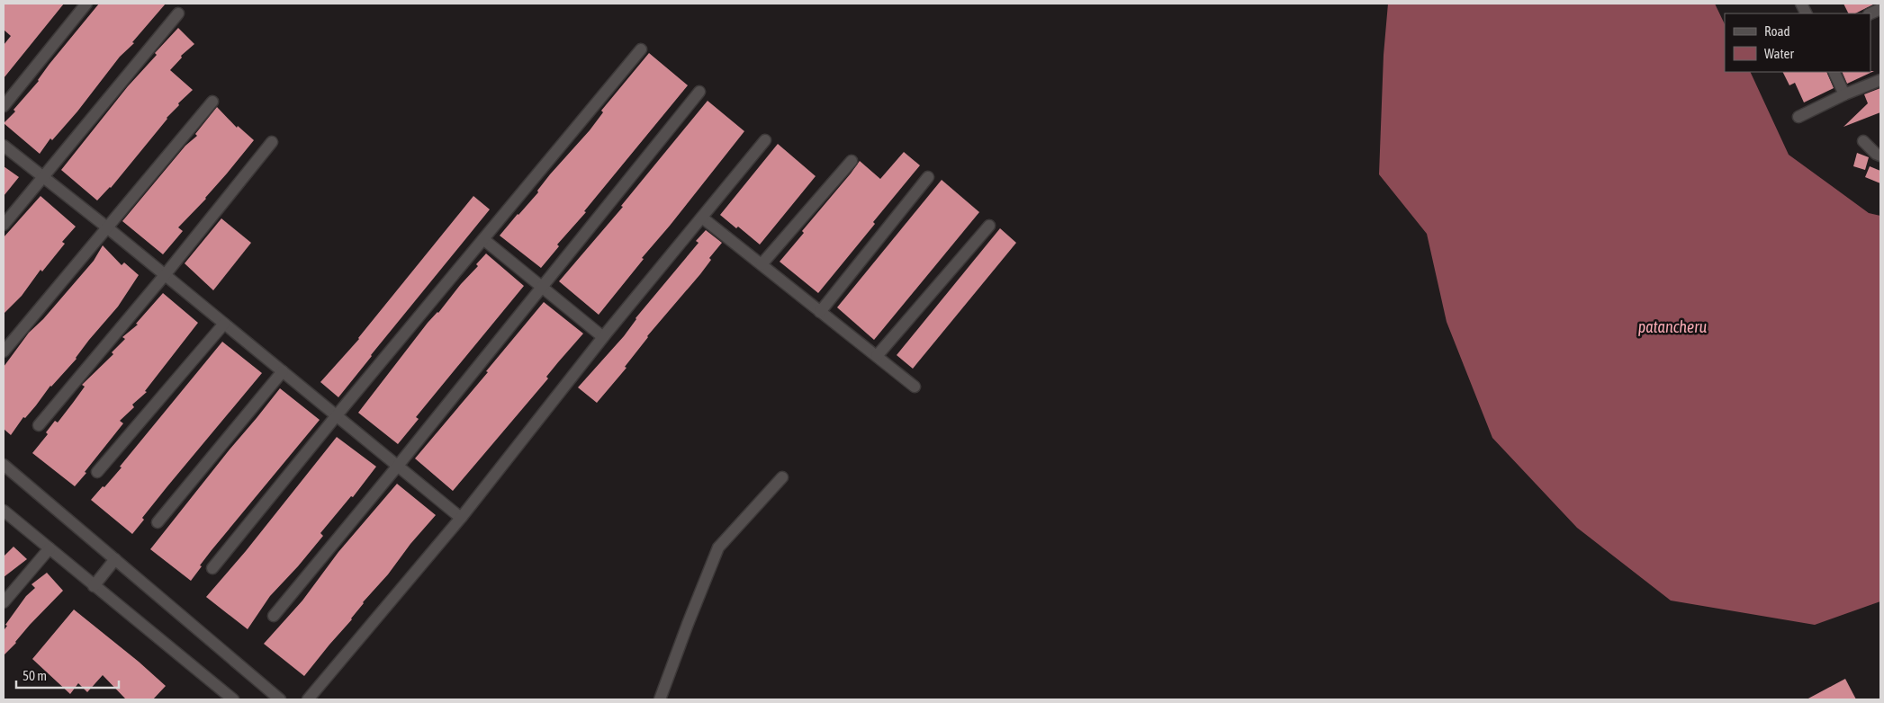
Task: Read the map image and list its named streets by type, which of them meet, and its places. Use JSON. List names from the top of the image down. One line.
{"water":["patancheru"],"legend":["Road","Water"],"scale_bar":"50 m"}
